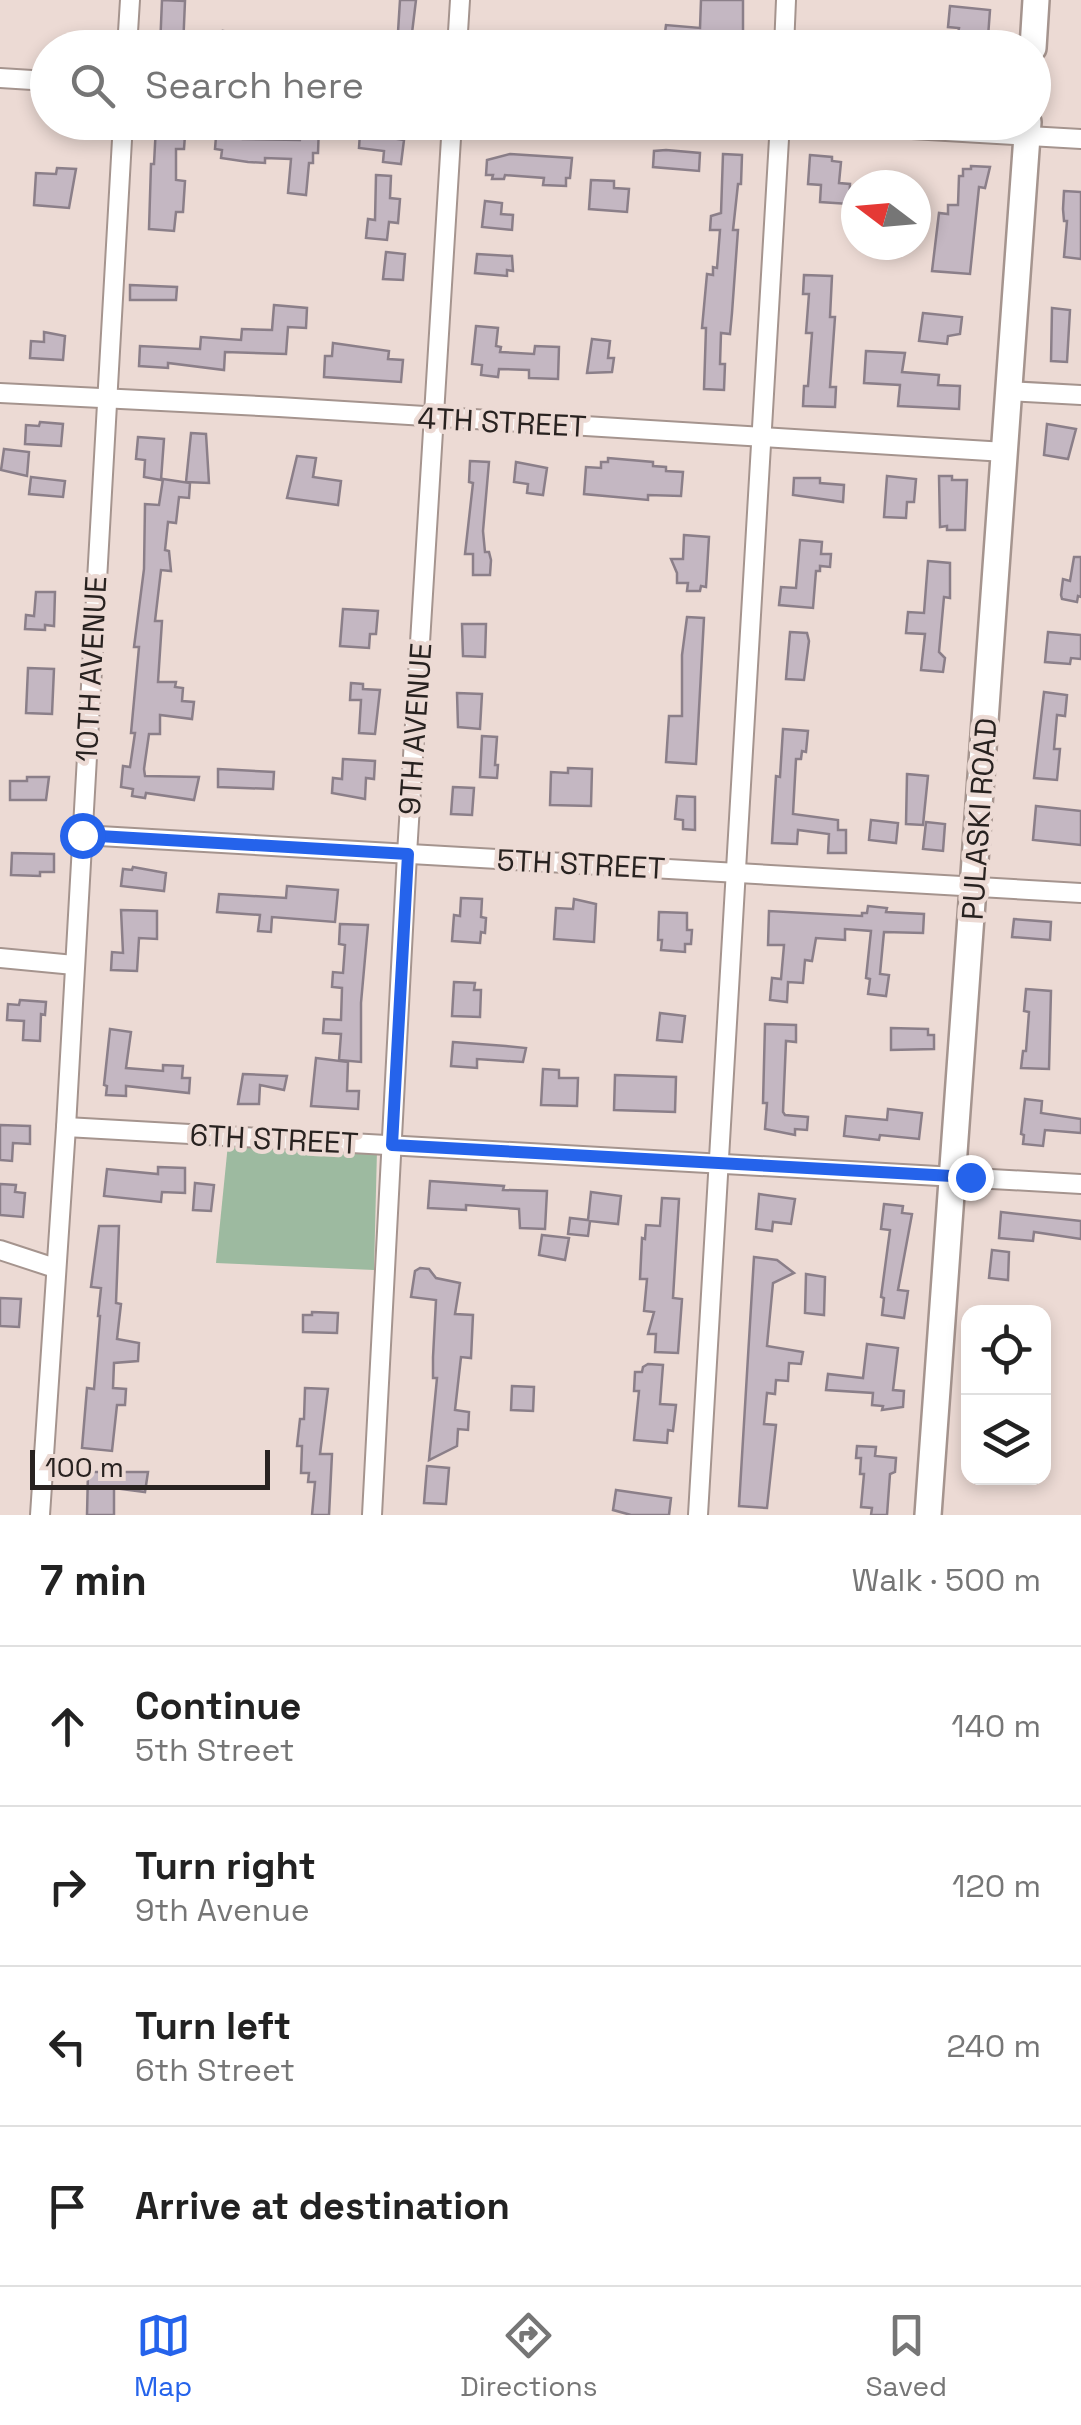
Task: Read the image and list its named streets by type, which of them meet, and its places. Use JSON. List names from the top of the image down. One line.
{"streets":{"main road":["PULASKI ROAD"],"street":["4TH STREET","10TH AVENUE","9TH AVENUE","5TH STREET","6TH STREET"]},"crossings":[["4TH STREET","10TH AVENUE"],["4TH STREET","9TH AVENUE"],["4TH STREET","PULASKI ROAD"],["10TH AVENUE","5TH STREET"],["10TH AVENUE","6TH STREET"],["9TH AVENUE","5TH STREET"],["9TH AVENUE","6TH STREET"],["PULASKI ROAD","5TH STREET"],["PULASKI ROAD","6TH STREET"]],"scale_bar":"100 m","north":"left","page":{"search":"Search here","scale":"100 m","heading":["7 min","Walk · 500 m"],"list":[["Continue","5th Street","140 m"],["Turn right","9th Avenue","120 m"],["Turn left","6th Street","240 m"],"Arrive at destination"],"nav":["Map","Directions","Saved"]}}
